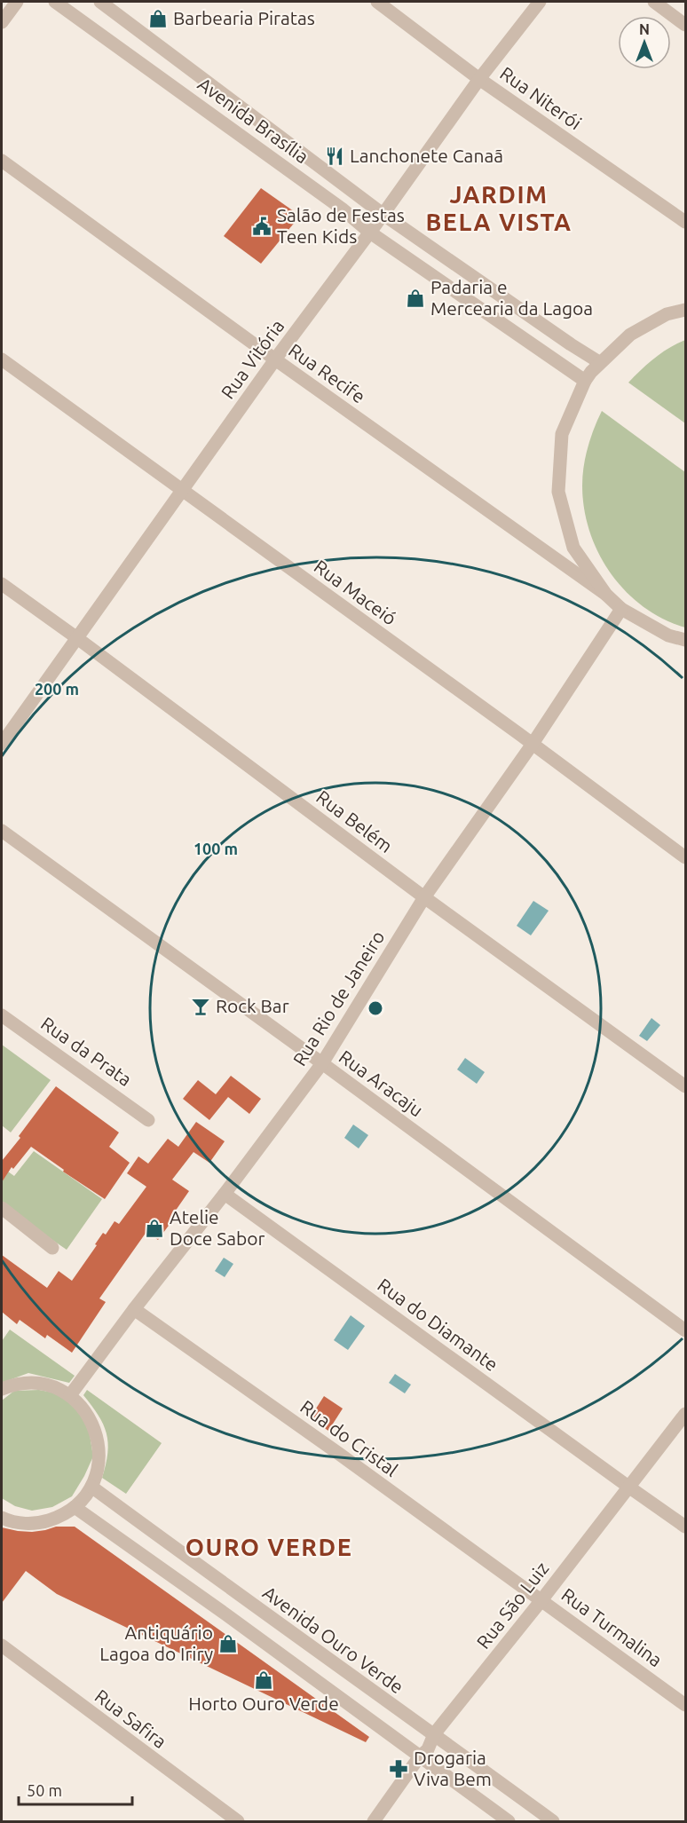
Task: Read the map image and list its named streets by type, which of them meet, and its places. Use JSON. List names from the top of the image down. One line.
{"streets":{"street":["Rua Niterói","Avenida Brasília","Rua Vitória","Rua Recife","Rua Maceió","Rua Belém","Rua Rio de Janeiro","Rua da Prata","Rua Aracaju","Rua do Diamante","Rua do Cristal","Rua São Luiz","Rua Turmalina","Avenida Ouro Verde","Rua Safira"]},"crossings":[["Rua Niterói","Rua Vitória"],["Avenida Brasília","Rua Vitória"],["Rua Vitória","Rua Recife"],["Rua Vitória","Rua Maceió"],["Rua Vitória","Rua Belém"],["Rua Maceió","Rua Rio de Janeiro"],["Rua Belém","Rua Rio de Janeiro"],["Rua Rio de Janeiro","Rua Aracaju"],["Rua Rio de Janeiro","Rua do Diamante"],["Rua Rio de Janeiro","Rua do Cristal"],["Rua do Diamante","Rua São Luiz"],["Rua do Cristal","Rua São Luiz"],["Rua do Cristal","Rua Turmalina"],["Rua São Luiz","Rua Turmalina"],["Rua São Luiz","Avenida Ouro Verde"]],"districts":["JARDIM BELA VISTA","OURO VERDE"],"places":{"shop":["Barbearia Piratas","Padaria e Mercearia da Lagoa","Atelie Doce Sabor","Antiquário Lagoa do Iriry","Horto Ouro Verde"],"restaurant":["Lanchonete Canaã"],"public building":["Salão de Festas Teen Kids"],"bar":["Rock Bar"],"pharmacy":["Drogaria Viva Bem"]},"scale_bar":"50 m","north":"top","rings":["200 m","100 m"]}
